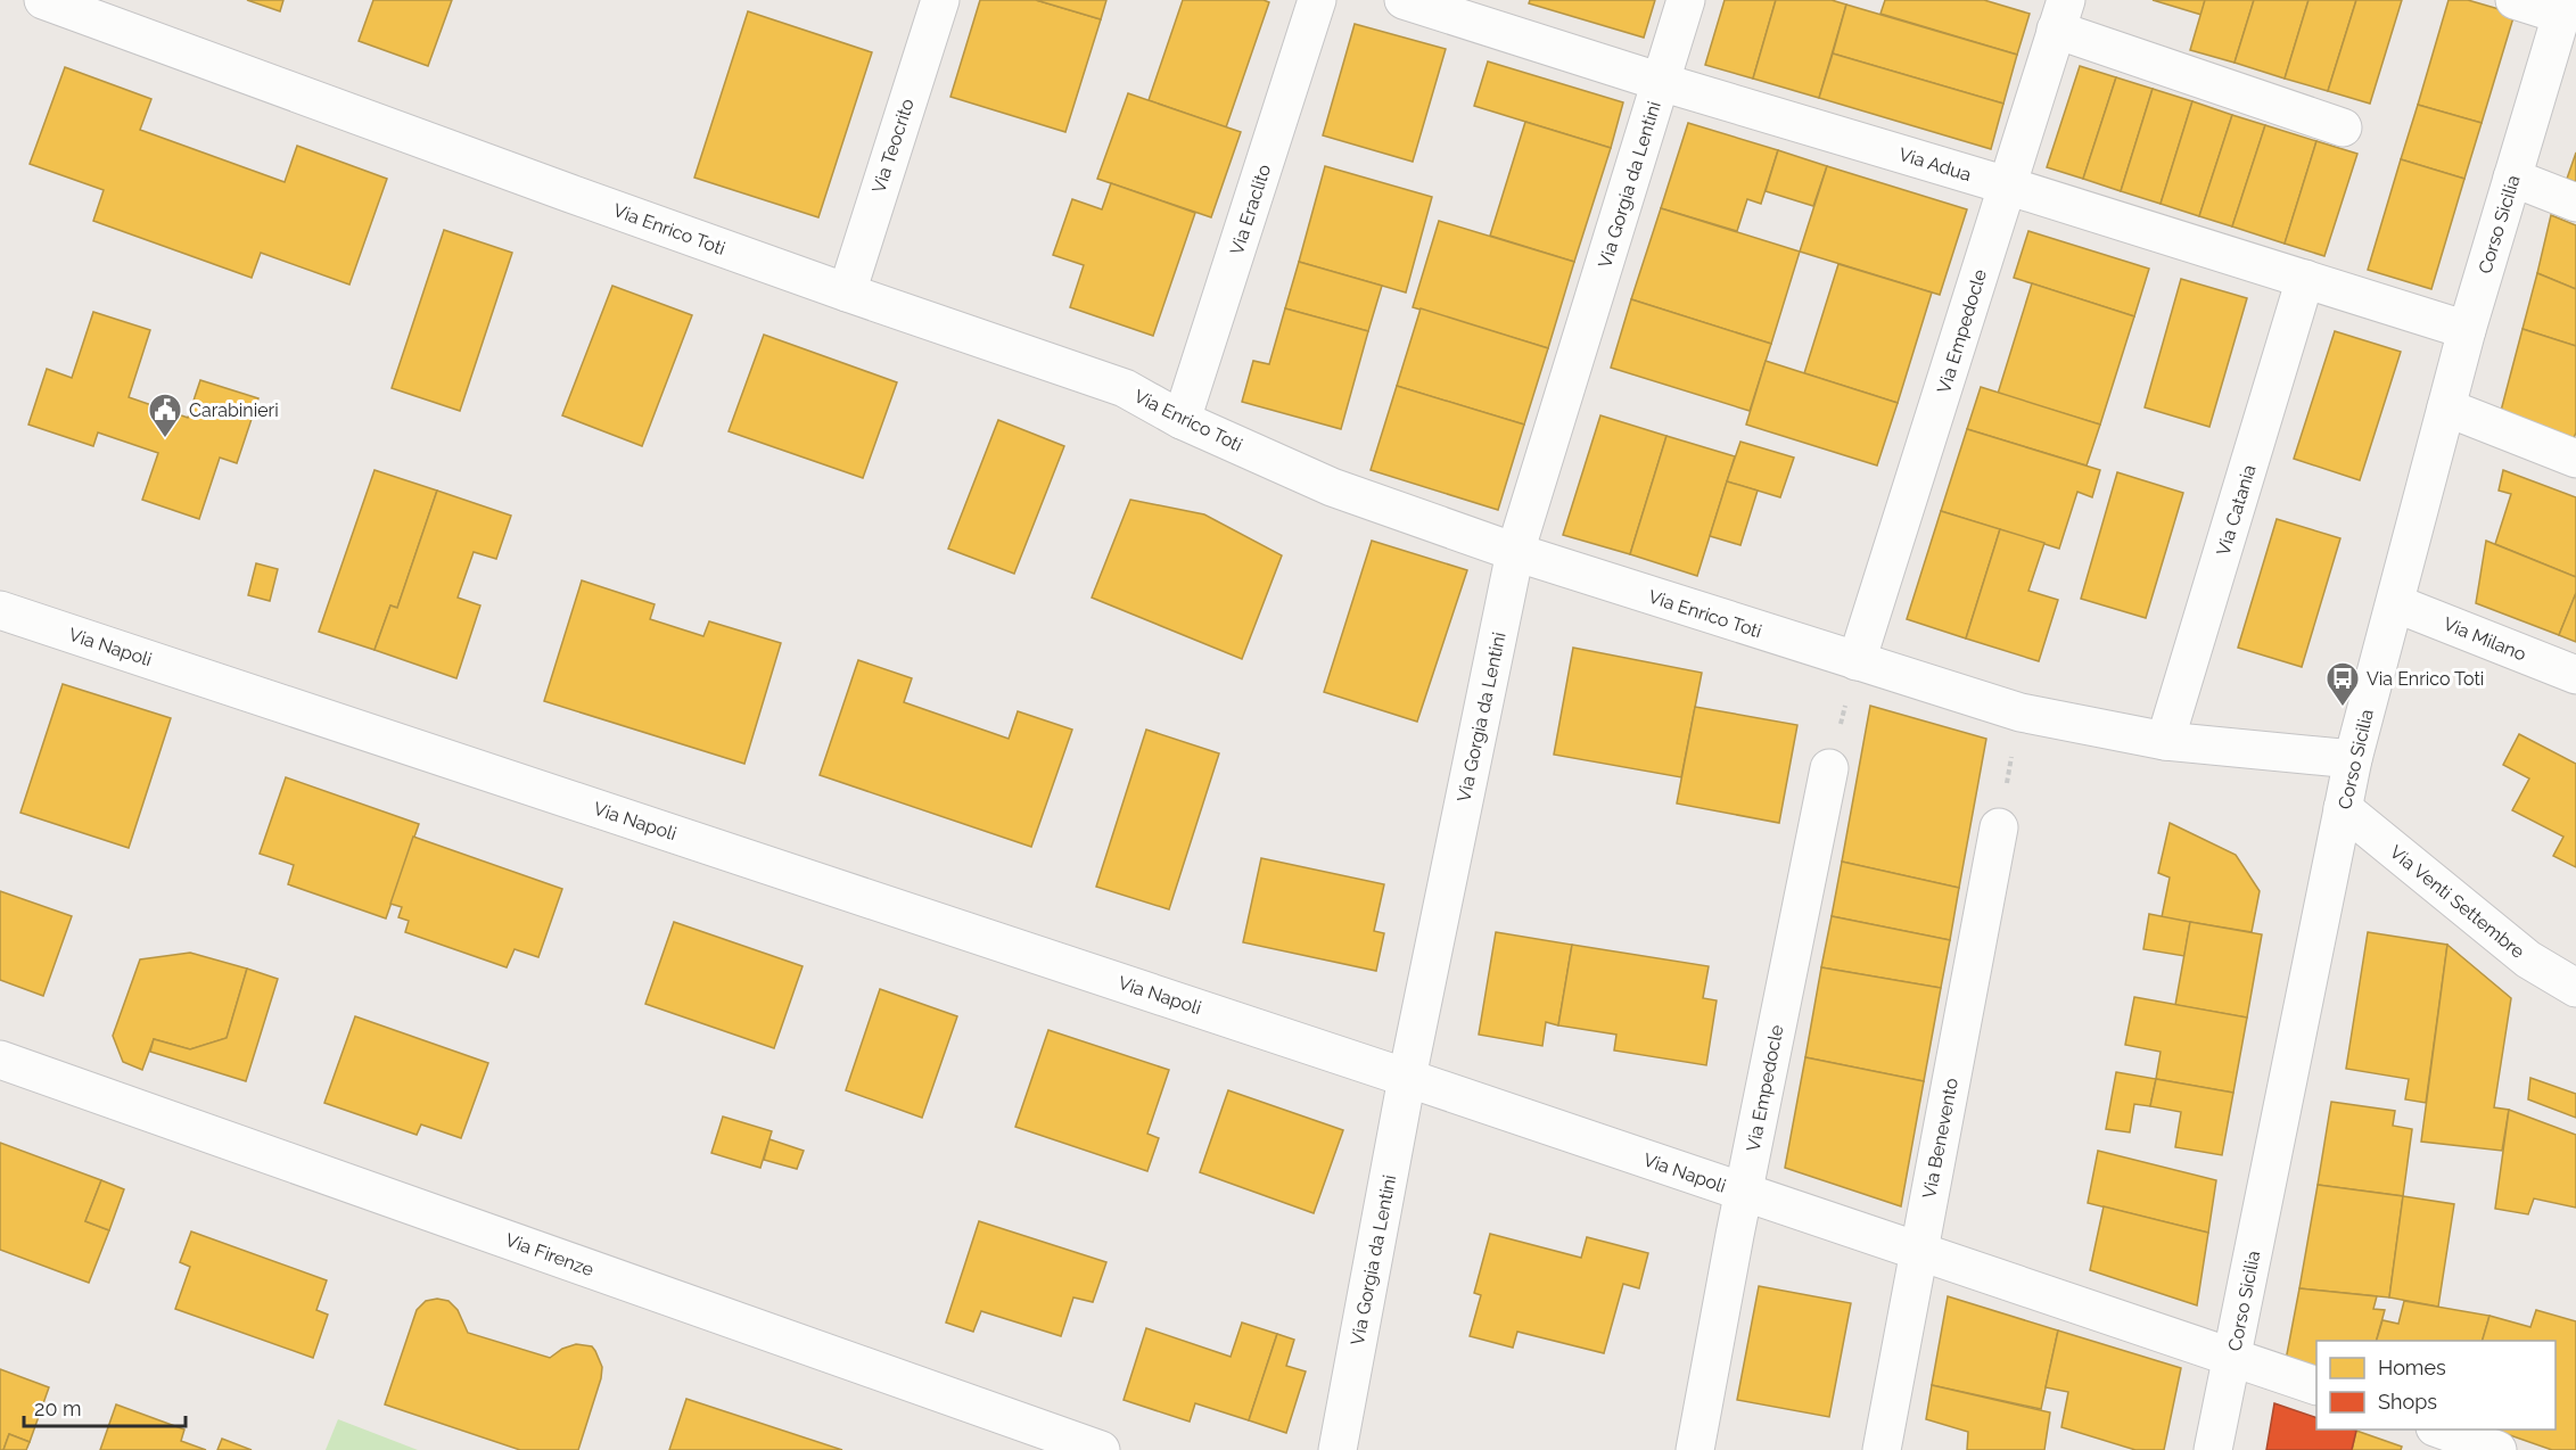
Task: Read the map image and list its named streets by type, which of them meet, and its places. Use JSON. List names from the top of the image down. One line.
{"streets":{"street":["Via Teocrito","Via Adua","Via Gorgia da Lentini","Via Eraclito","Corso Sicilia","Via Enrico Toti","Via Empedocle","Via Catania","Via Milano","Via Napoli","Via Venti Settembre","Via Benevento","Via Firenze"]},"crossings":[["Via Teocrito","Via Enrico Toti"],["Via Adua","Via Gorgia da Lentini"],["Via Adua","Corso Sicilia"],["Via Adua","Via Empedocle"],["Via Adua","Via Catania"],["Via Gorgia da Lentini","Via Enrico Toti"],["Via Gorgia da Lentini","Via Napoli"],["Via Eraclito","Via Enrico Toti"],["Corso Sicilia","Via Enrico Toti"],["Corso Sicilia","Via Milano"],["Corso Sicilia","Via Napoli"],["Corso Sicilia","Via Venti Settembre"],["Via Enrico Toti","Via Empedocle"],["Via Enrico Toti","Via Catania"],["Via Empedocle","Via Napoli"],["Via Napoli","Via Benevento"]],"places":{"public building":["Carabinieri"],"bus stop":["Via Enrico Toti"]},"legend":["Homes","Shops"],"scale_bar":"20 m"}
